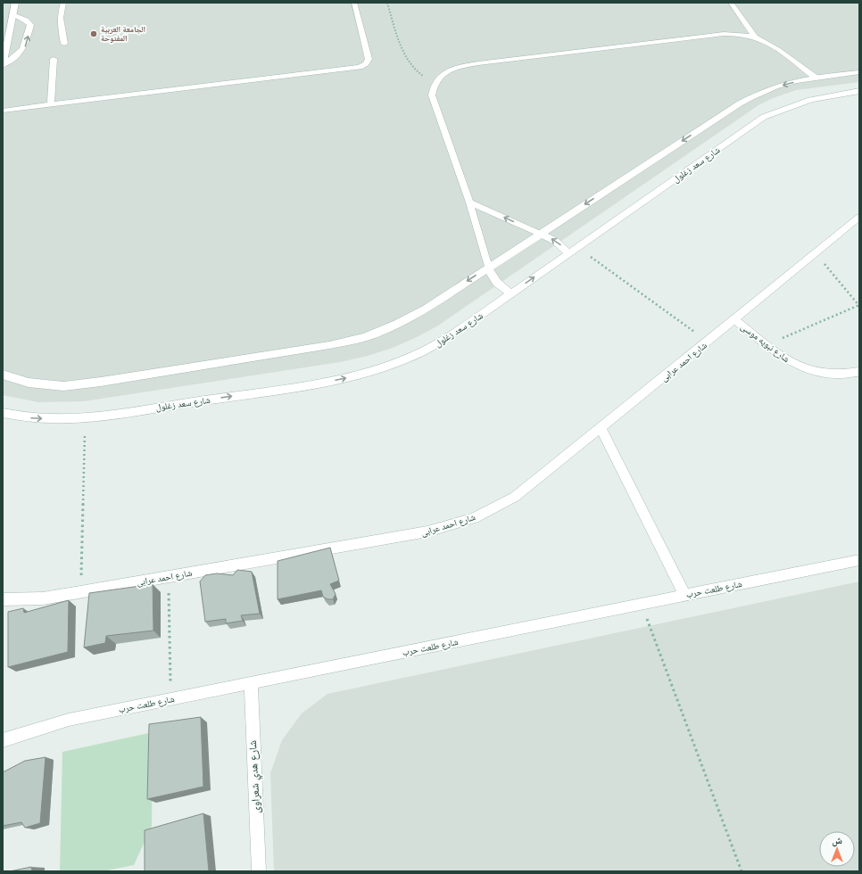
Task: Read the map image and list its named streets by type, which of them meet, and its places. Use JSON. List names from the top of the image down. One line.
{"streets":{"street":["شارع سعد زغلول","شارع نبويه موسى","شارع احمد عرابى","شارع طلعت حرب","شارع هدي شعراوى"]},"crossings":[["شارع نبويه موسى","شارع احمد عرابى"],["شارع طلعت حرب","شارع هدي شعراوى"]],"places":["الجامعة العربية المفتوحة"],"north":"top"}
